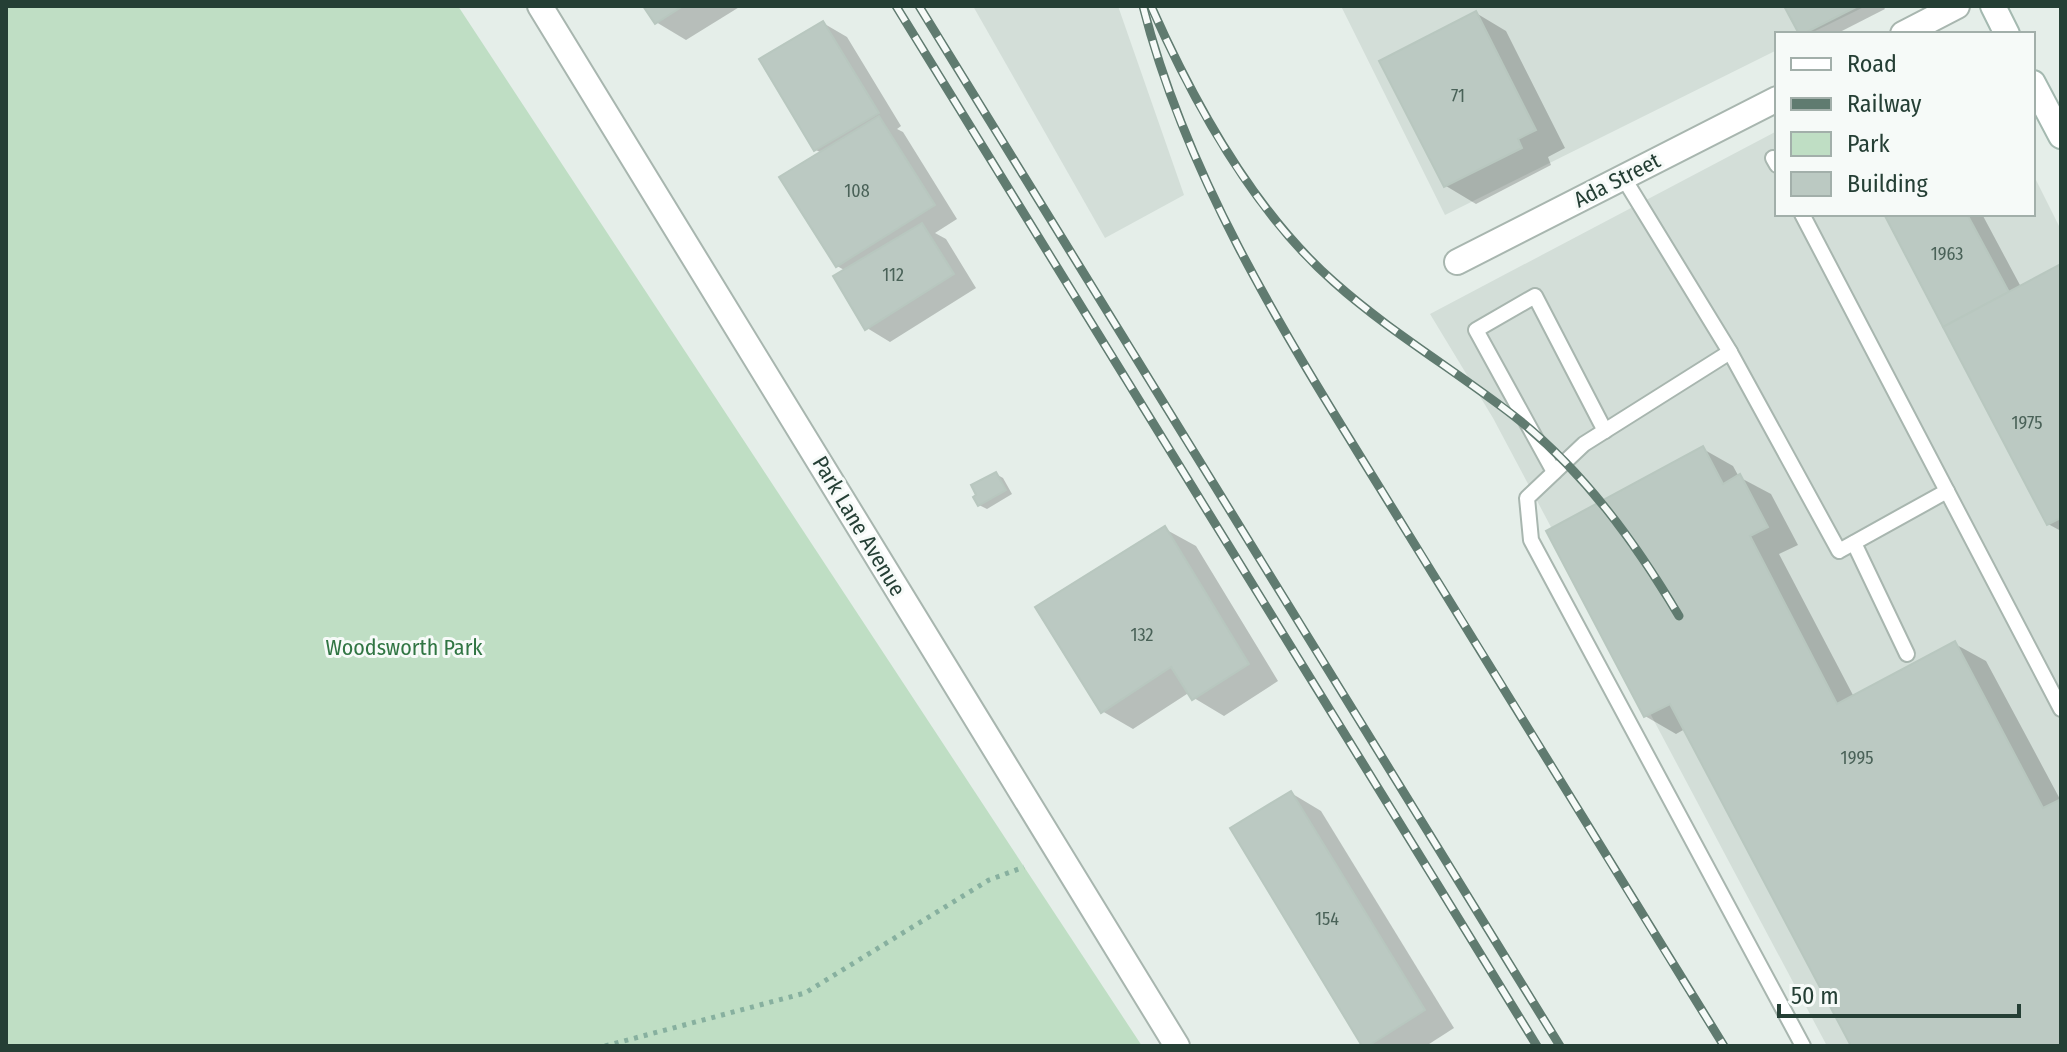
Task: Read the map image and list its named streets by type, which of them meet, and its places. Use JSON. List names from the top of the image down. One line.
{"streets":{"street":["Ada Street","Park Lane Avenue"]},"parks":["Woodsworth Park"],"house_numbers":["71","108","1963","112","1975","132","1995","154"],"legend":["Road","Railway","Park","Building"],"scale_bar":"50 m"}
